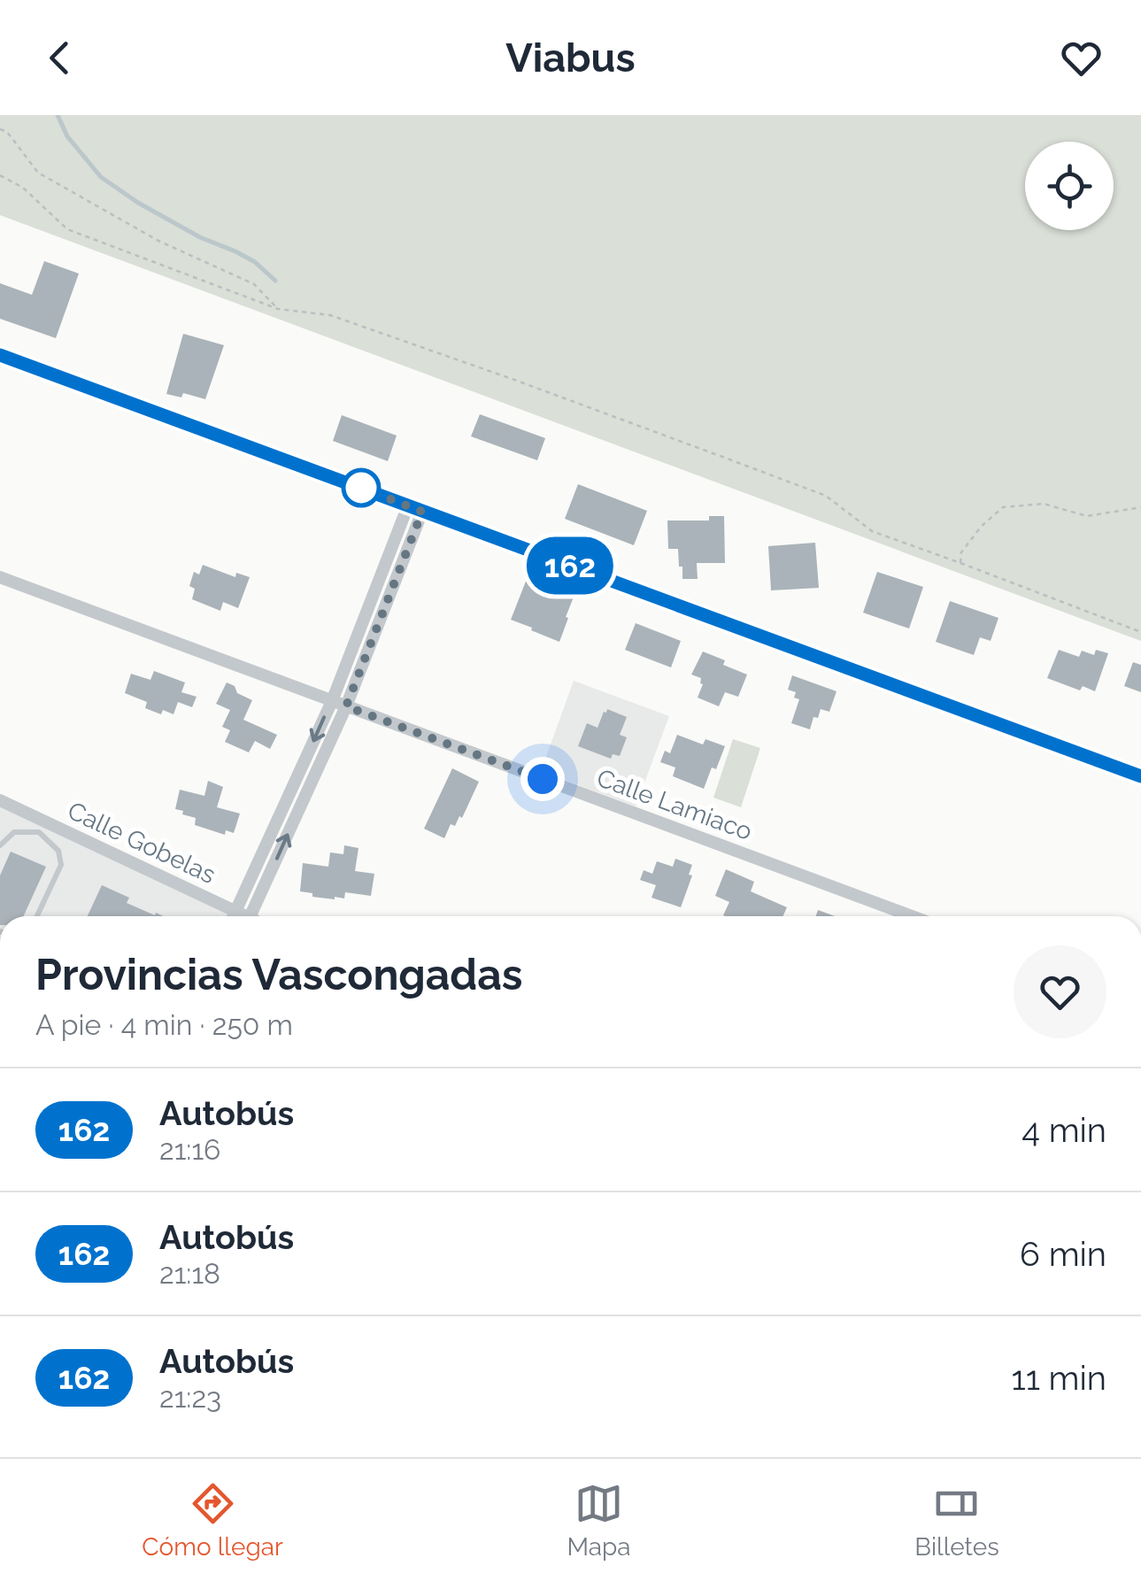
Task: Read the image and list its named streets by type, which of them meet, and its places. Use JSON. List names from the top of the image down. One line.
{"streets":{"street":["Calle Lamiaco","Calle Gobelas"]},"lines":["bus line 162"],"page":{"header":"Viabus","on_map":"162","heading":["Provincias Vascongadas","A pie · 4 min · 250 m"],"list":[{"mark":"162","name":"Autobús","note":"21:16","value":"4 min"},{"mark":"162","name":"Autobús","note":"21:18","value":"6 min"},{"mark":"162","name":"Autobús","note":"21:23","value":"11 min"}],"tabs":["Cómo llegar","Mapa","Billetes"]}}
